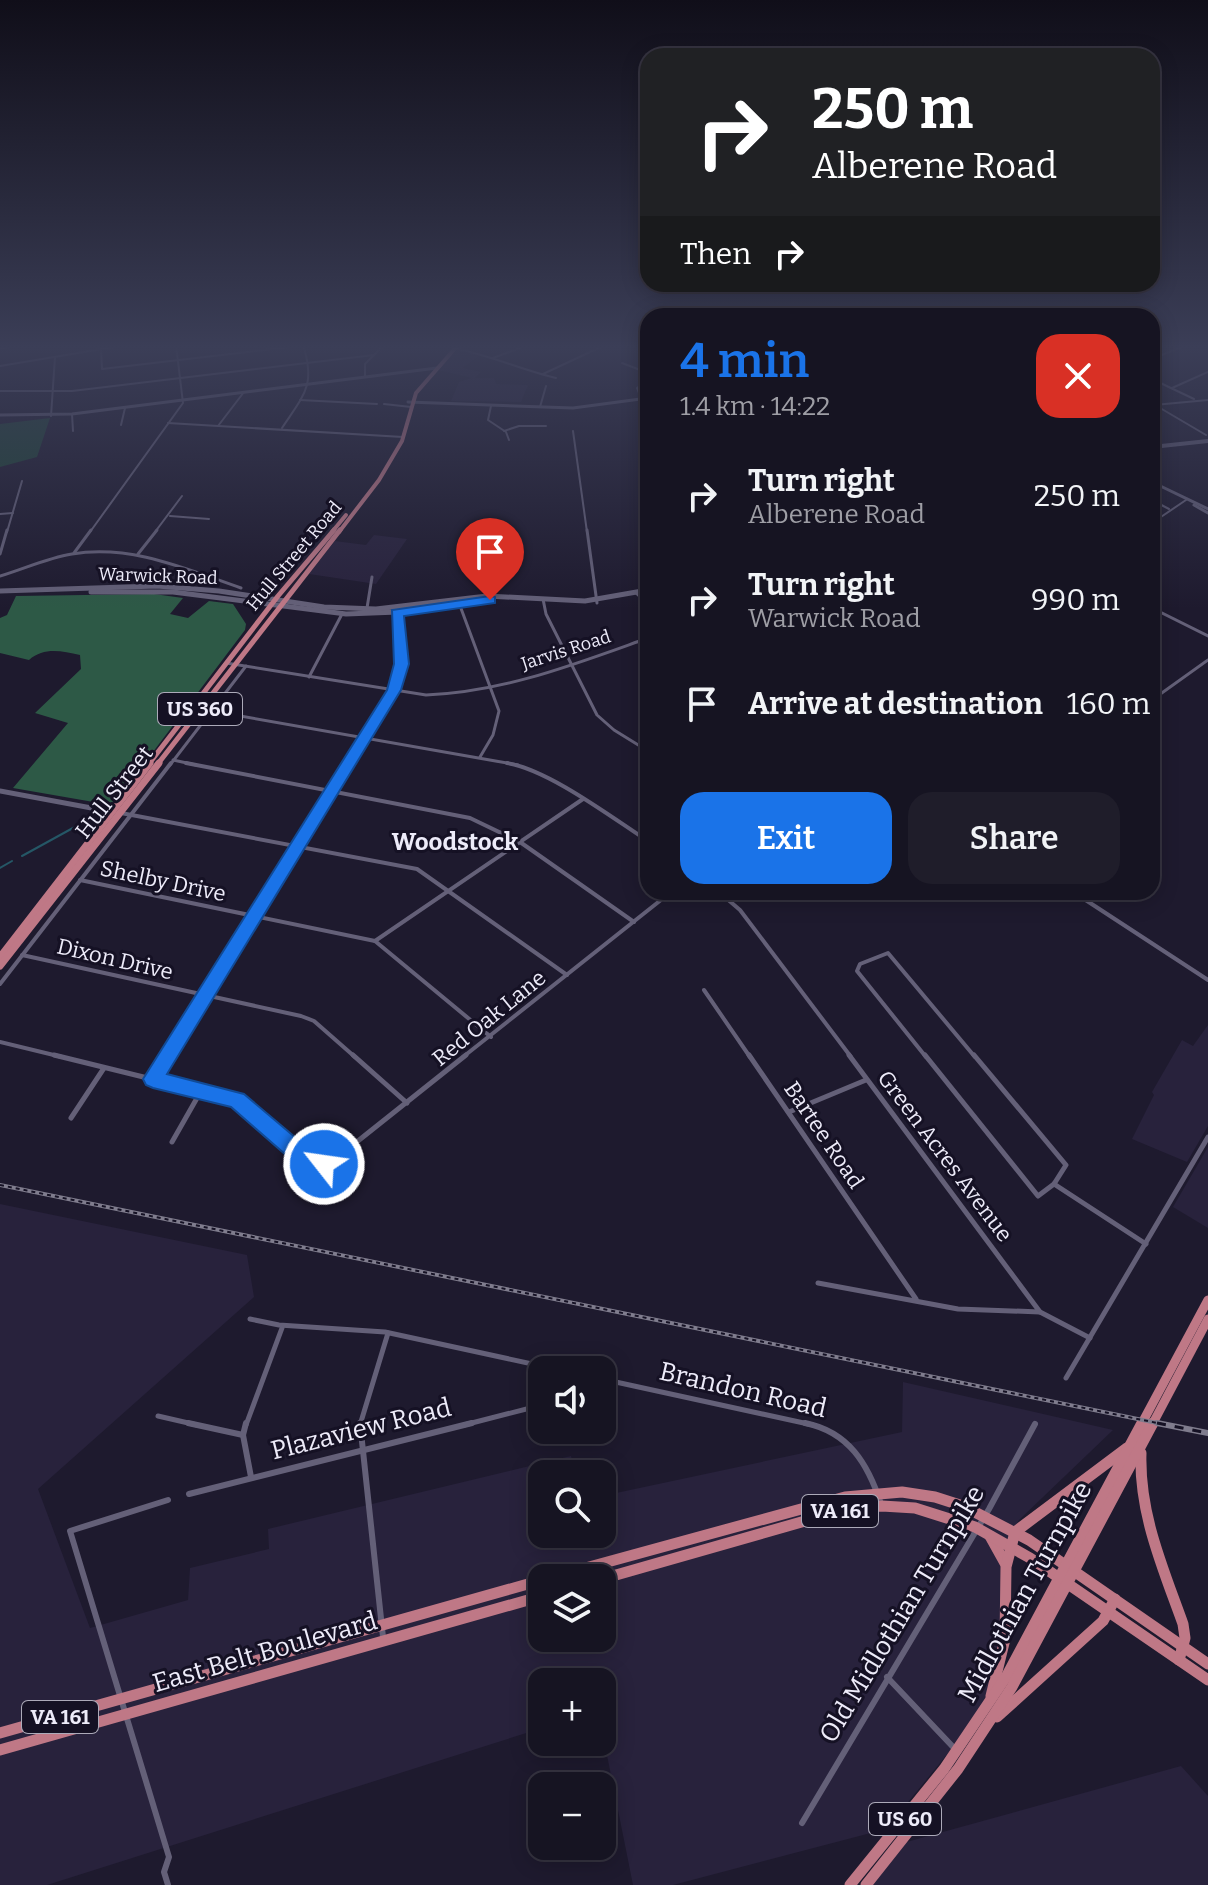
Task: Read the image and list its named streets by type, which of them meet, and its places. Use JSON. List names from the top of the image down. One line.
{"streets":{"main road":["Hull Street Road","Warwick Road","US 360","Hull Street","VA 161","Midlothian Turnpike","East Belt Boulevard","US 60"],"street":["Jarvis Road","Shelby Drive","Dixon Drive","Red Oak Lane","Bartee Road","Green Acres Avenue","Brandon Road","Plazaview Road","Old Midlothian Turnpike"]},"crossings":[["Hull Street Road","Warwick Road"],["Hull Street Road","Jarvis Road"],["Hull Street Road","Hull Street"],["Warwick Road","Hull Street"],["Jarvis Road","Hull Street"],["Shelby Drive","Red Oak Lane"],["Dixon Drive","Red Oak Lane"],["Brandon Road","VA 161"],["VA 161","Old Midlothian Turnpike"]],"districts":["Woodstock"],"page":{"turn":["250 m","Alberene Road"],"then":"Then","heading":["4 min","1.4 km · 14:22"],"list":[{"name":"Turn right","note":"Alberene Road","value":"250 m"},{"name":"Turn right","note":"Warwick Road","value":"990 m"},{"name":"Arrive at destination","value":"160 m"}],"buttons":["Exit","Share"],"map_buttons":["+","−"]}}
